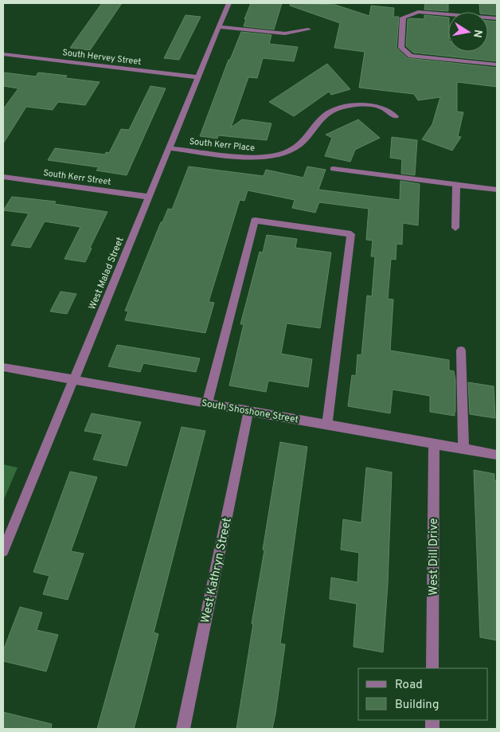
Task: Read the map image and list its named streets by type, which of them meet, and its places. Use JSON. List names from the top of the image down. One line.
{"streets":{"street":["South Hervey Street","South Kerr Place","South Kerr Street","West Malad Street","South Shoshone Street","West Dill Drive","West Kathryn Street"]},"crossings":[["South Hervey Street","West Malad Street"],["South Kerr Place","West Malad Street"],["South Kerr Street","West Malad Street"],["West Malad Street","South Shoshone Street"],["South Shoshone Street","West Dill Drive"],["South Shoshone Street","West Kathryn Street"]],"legend":["Road","Building"],"north":"right"}
